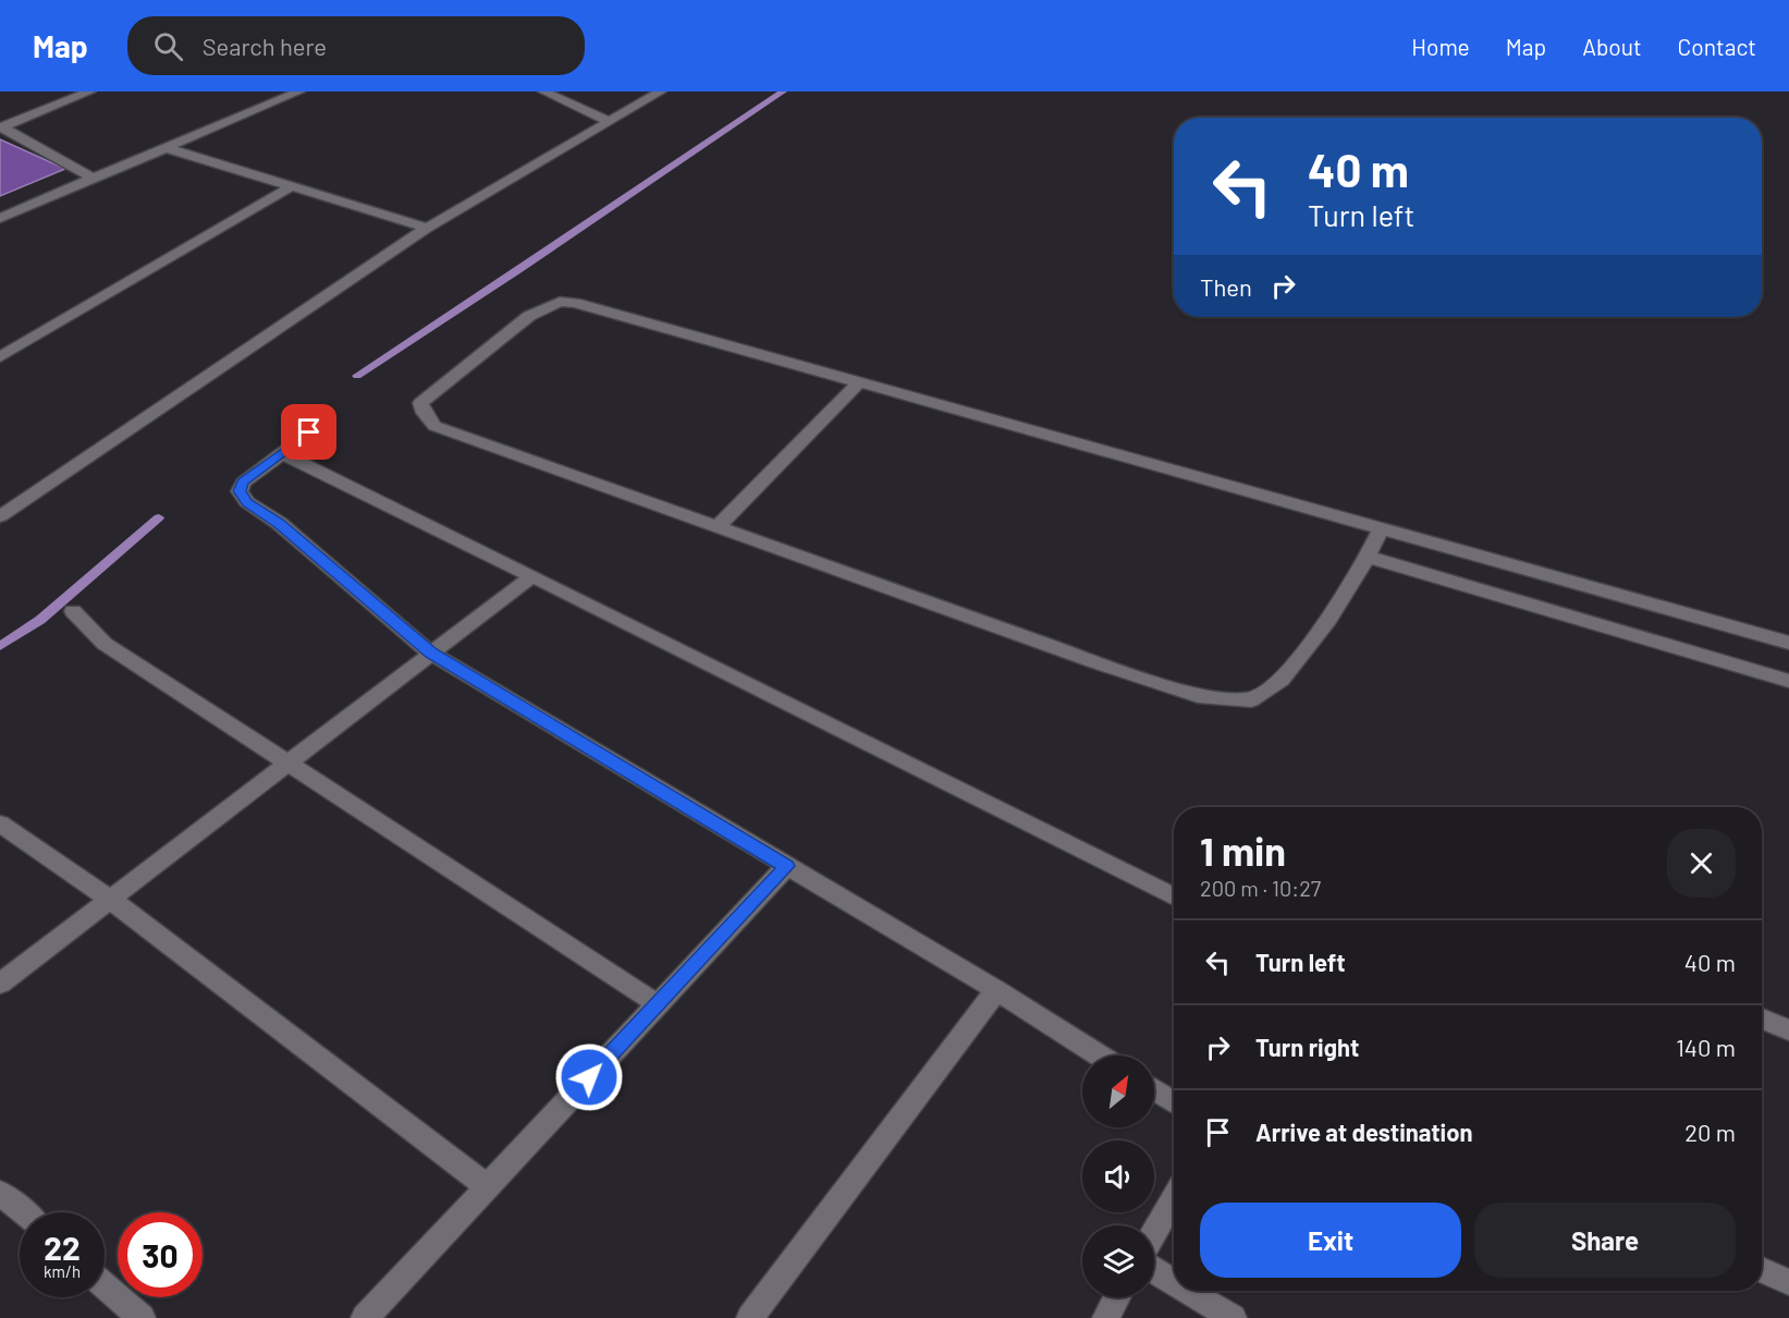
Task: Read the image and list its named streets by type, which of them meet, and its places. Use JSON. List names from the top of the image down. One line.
{"north":"top right","page":{"header":"Map","search":"Search here","nav":["Home","Map","About","Contact"],"turn":["40 m","Turn left"],"then":"Then","heading":["1 min","200 m · 10:27"],"list":[{"name":"Turn left","value":"40 m"},{"name":"Turn right","value":"140 m"},{"name":"Arrive at destination","value":"20 m"}],"buttons":["Exit","Share"],"speed":"22 km/h","limit":"30"}}
